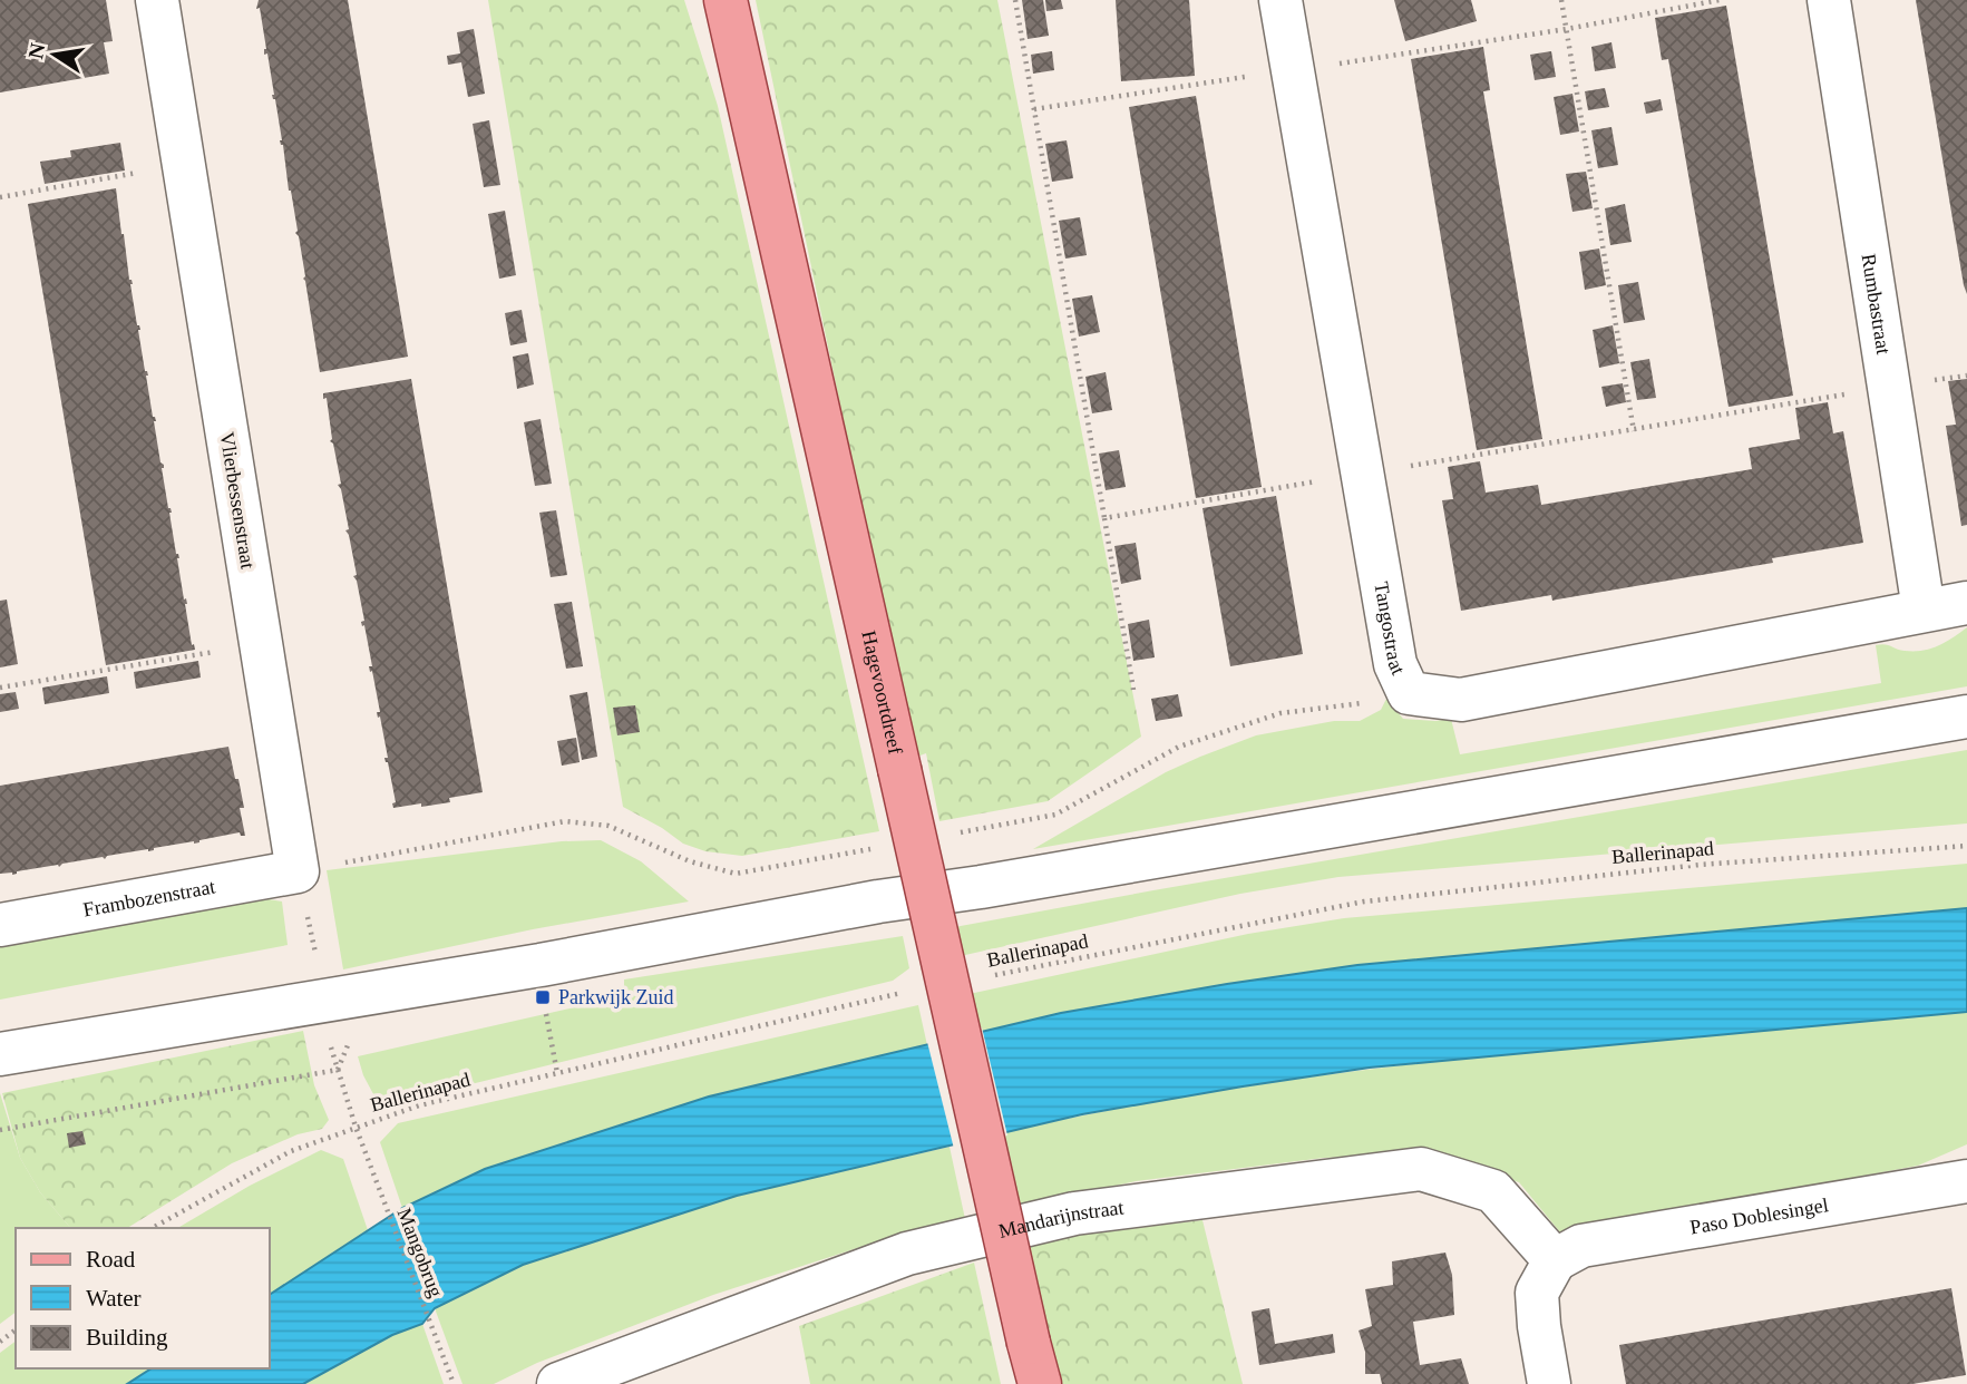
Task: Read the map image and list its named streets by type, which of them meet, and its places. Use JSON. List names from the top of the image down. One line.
{"streets":{"main road":["Hagevoortdreef"],"street":["Rumbastraat","Vlierbessenstraat","Tangostraat","Frambozenstraat","Paso Doblesingel","Mandarijnstraat"],"path":["Ballerinapad","Mangobrug"]},"crossings":[["Rumbastraat","Tangostraat"],["Vlierbessenstraat","Frambozenstraat"],["Ballerinapad","Mangobrug"],["Paso Doblesingel","Mandarijnstraat"]],"places":{"transit":["Parkwijk Zuid"]},"legend":["Road","Water","Building"],"north":"left"}
